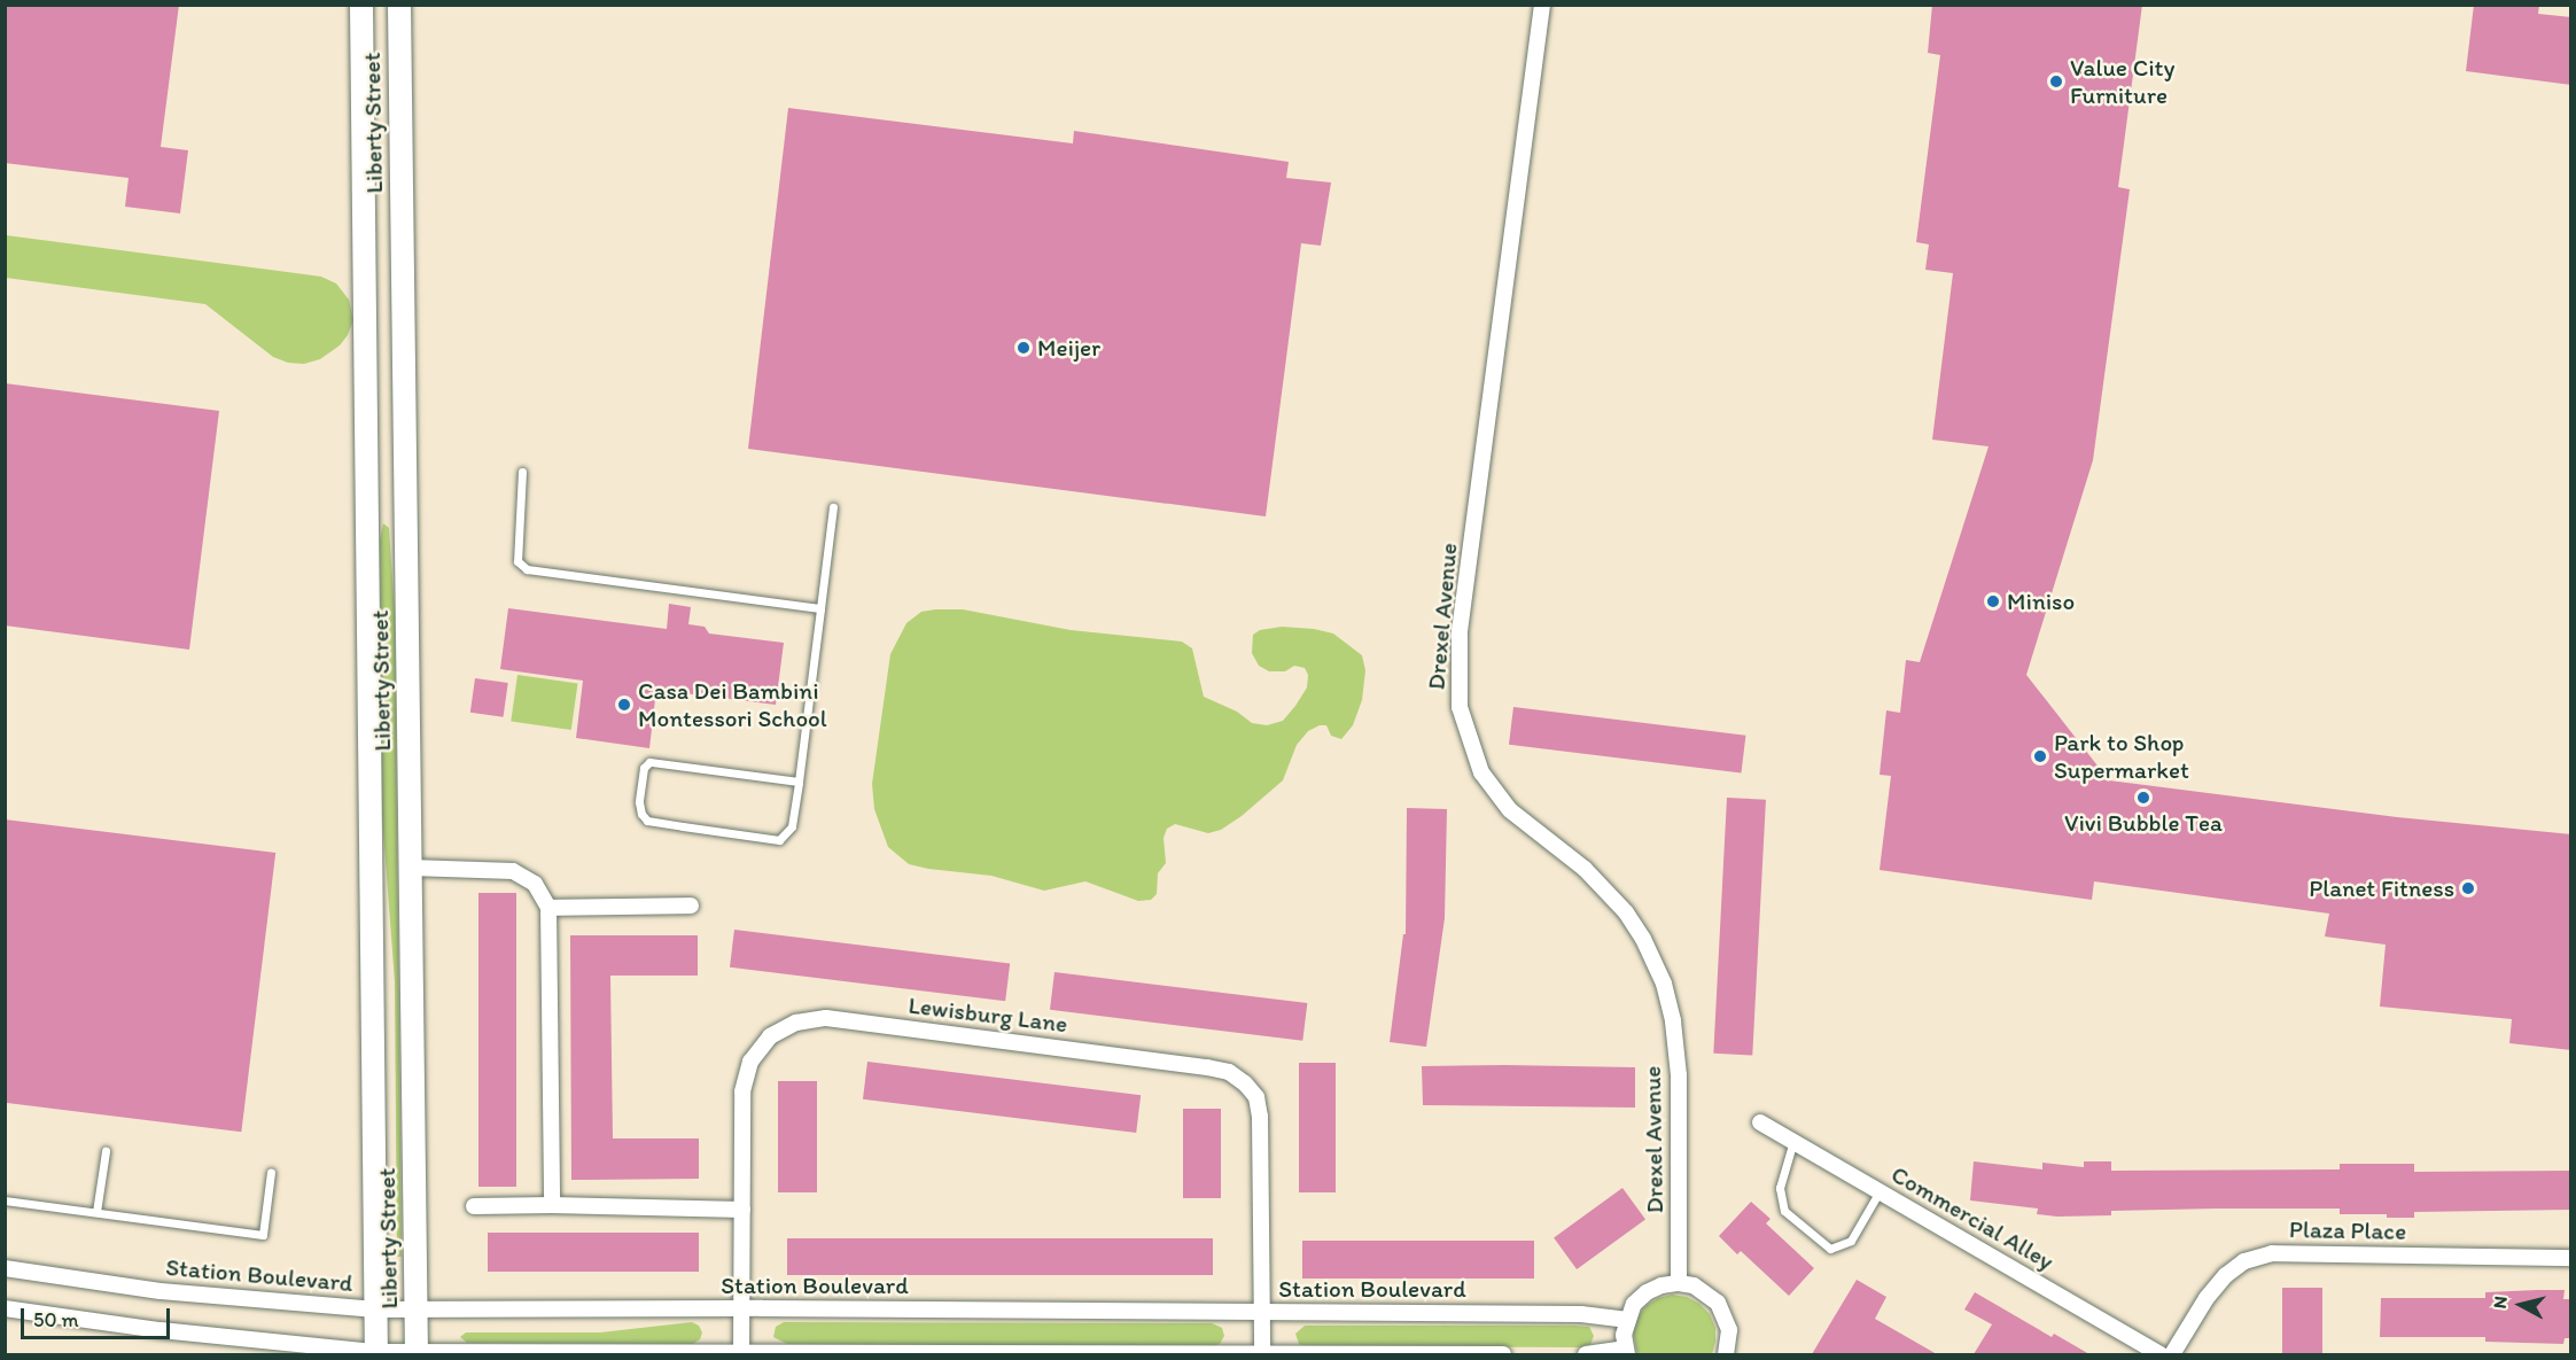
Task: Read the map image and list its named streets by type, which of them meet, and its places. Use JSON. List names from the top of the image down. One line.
{"streets":{"street":["Liberty Street","Drexel Avenue","Lewisburg Lane","Commercial Alley","Plaza Place","Station Boulevard"]},"crossings":[["Liberty Street","Station Boulevard"],["Lewisburg Lane","Station Boulevard"]],"places":["Value City Furniture","Meijer","Miniso","Casa Dei Bambini Montessori School","Park to Shop Supermarket","Vivi Bubble Tea","Planet Fitness"],"scale_bar":"50 m","north":"left"}
